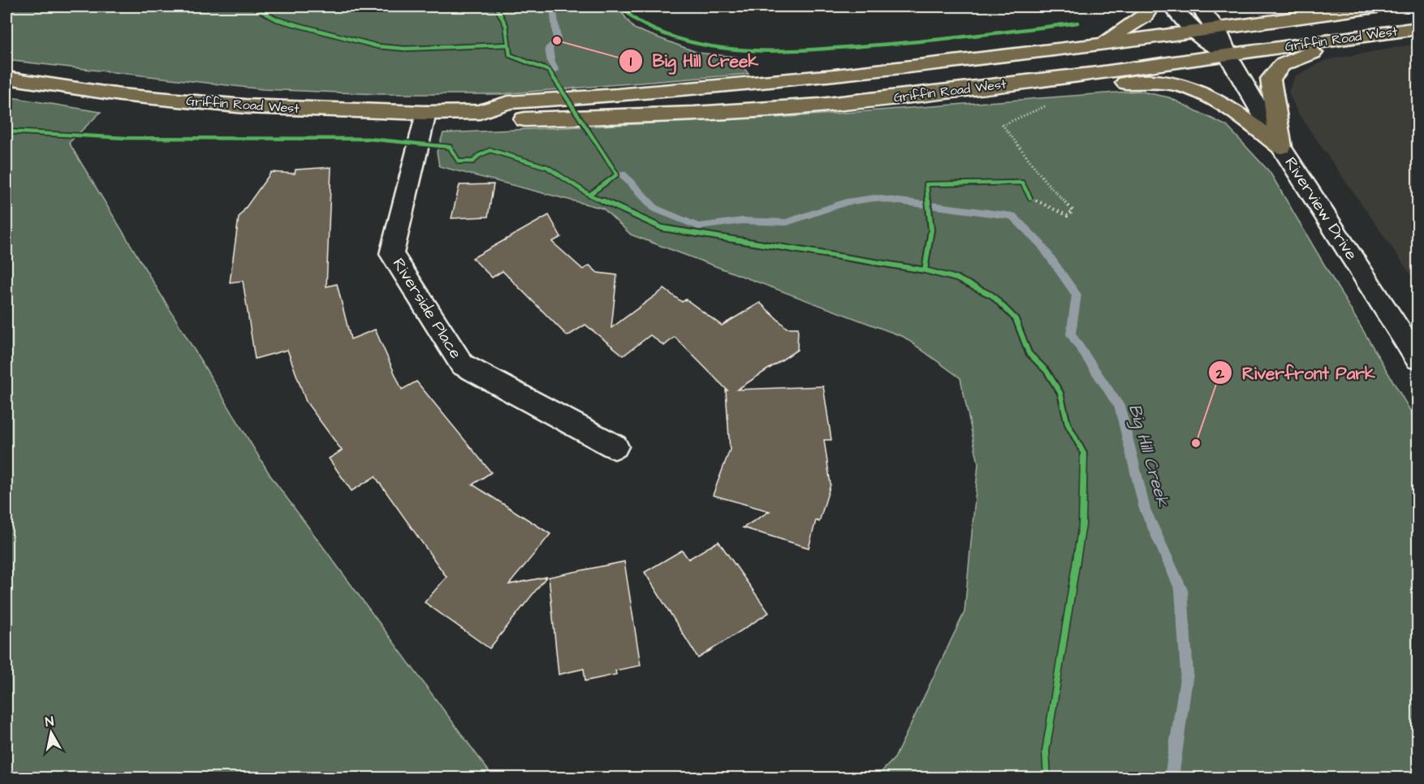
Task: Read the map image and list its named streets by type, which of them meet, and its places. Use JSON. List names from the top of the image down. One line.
{"streets":{"main road":["Griffin Road West"],"street":["Riverview Drive","Riverside Place"]},"crossings":[["Griffin Road West","Riverview Drive"],["Griffin Road West","Riverside Place"]],"water":["Big Hill Creek"],"places":["Big Hill Creek","Riverfront Park"],"north":"top"}
